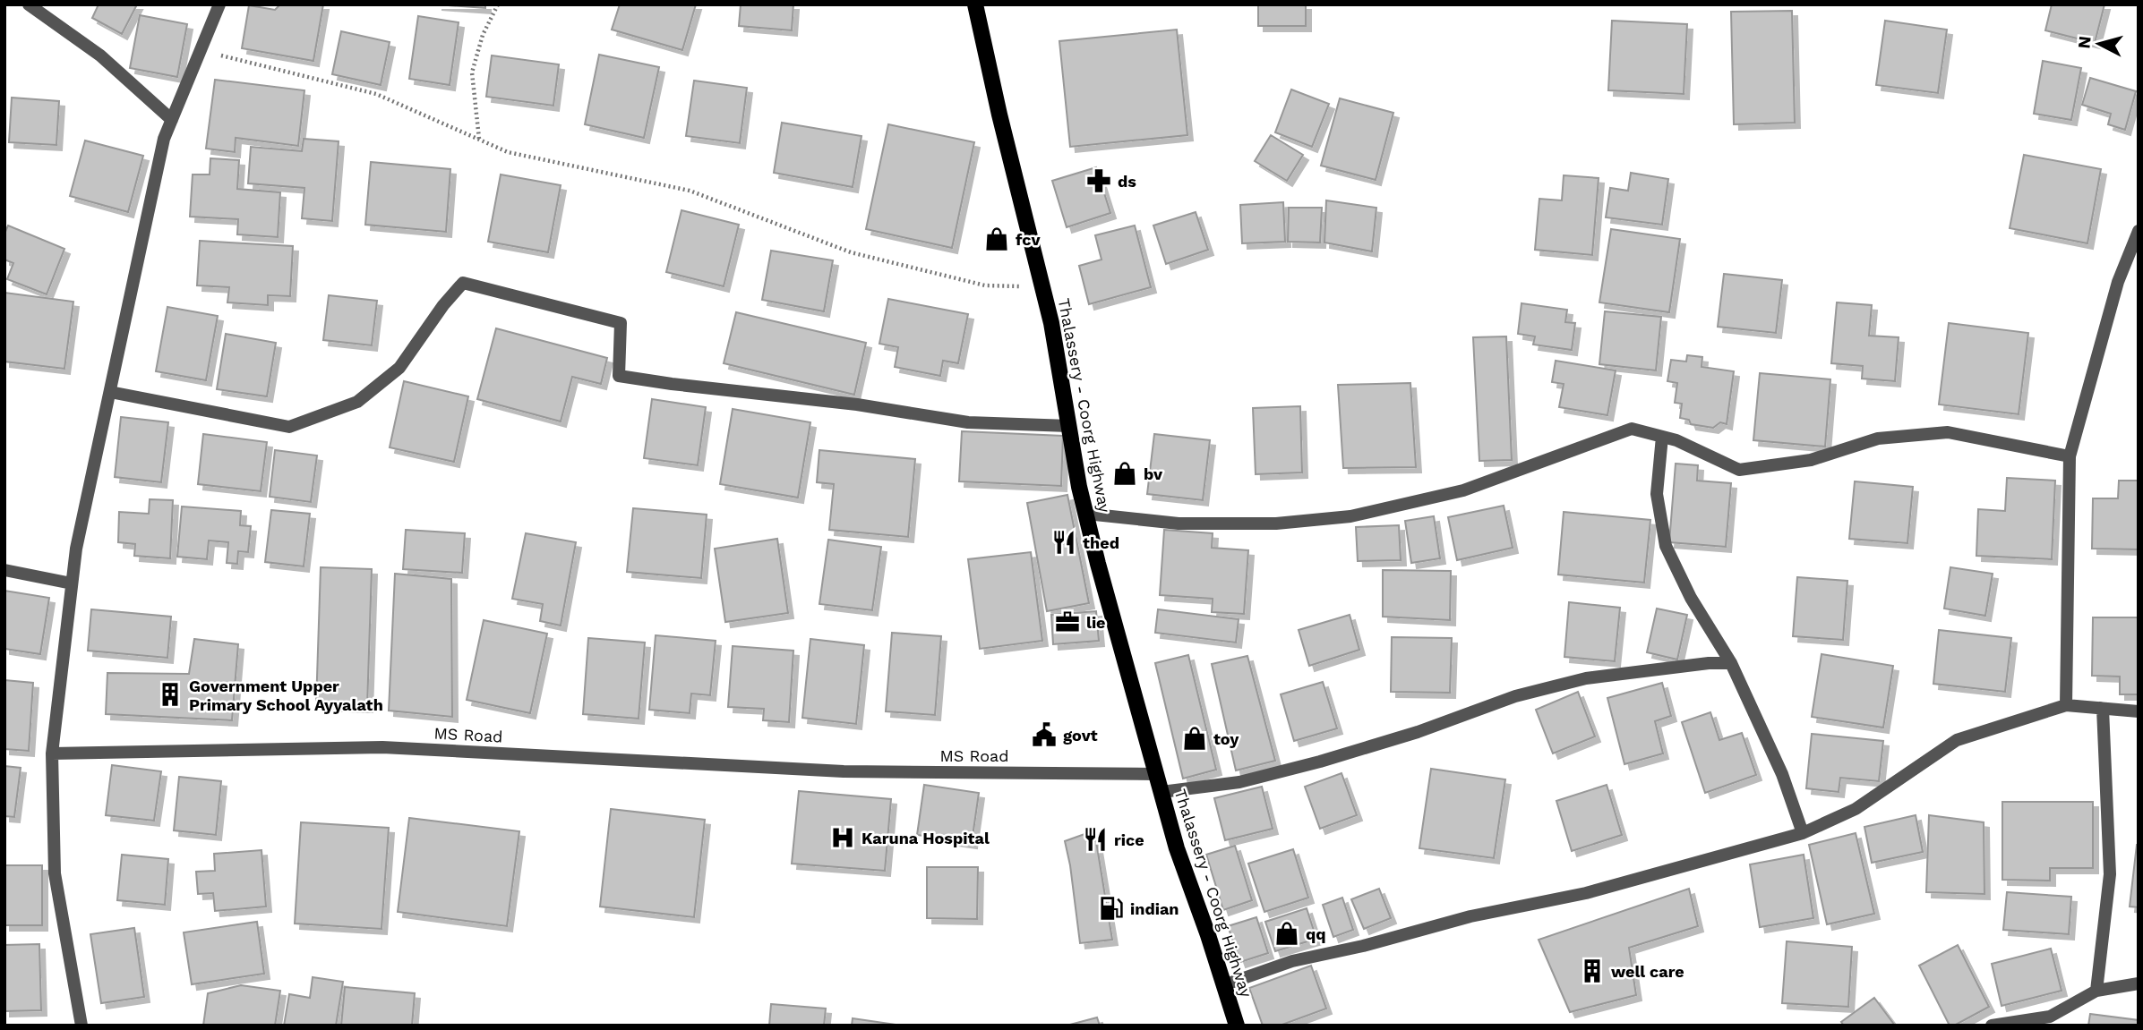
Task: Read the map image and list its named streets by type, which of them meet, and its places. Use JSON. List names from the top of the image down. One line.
{"streets":{"main road":["Thalassery - Coorg Highway"],"street":["MS Road"]},"crossings":[["Thalassery - Coorg Highway","MS Road"]],"places":{"pharmacy":["ds"],"shop":["fcv","bv","toy","qq"],"restaurant":["thed","rice"],"office":["lie"],"building":["Government Upper Primary School Ayyalath","well care"],"public building":["govt"],"hospital":["Karuna Hospital"],"fuel station":["indian"]},"north":"left"}
